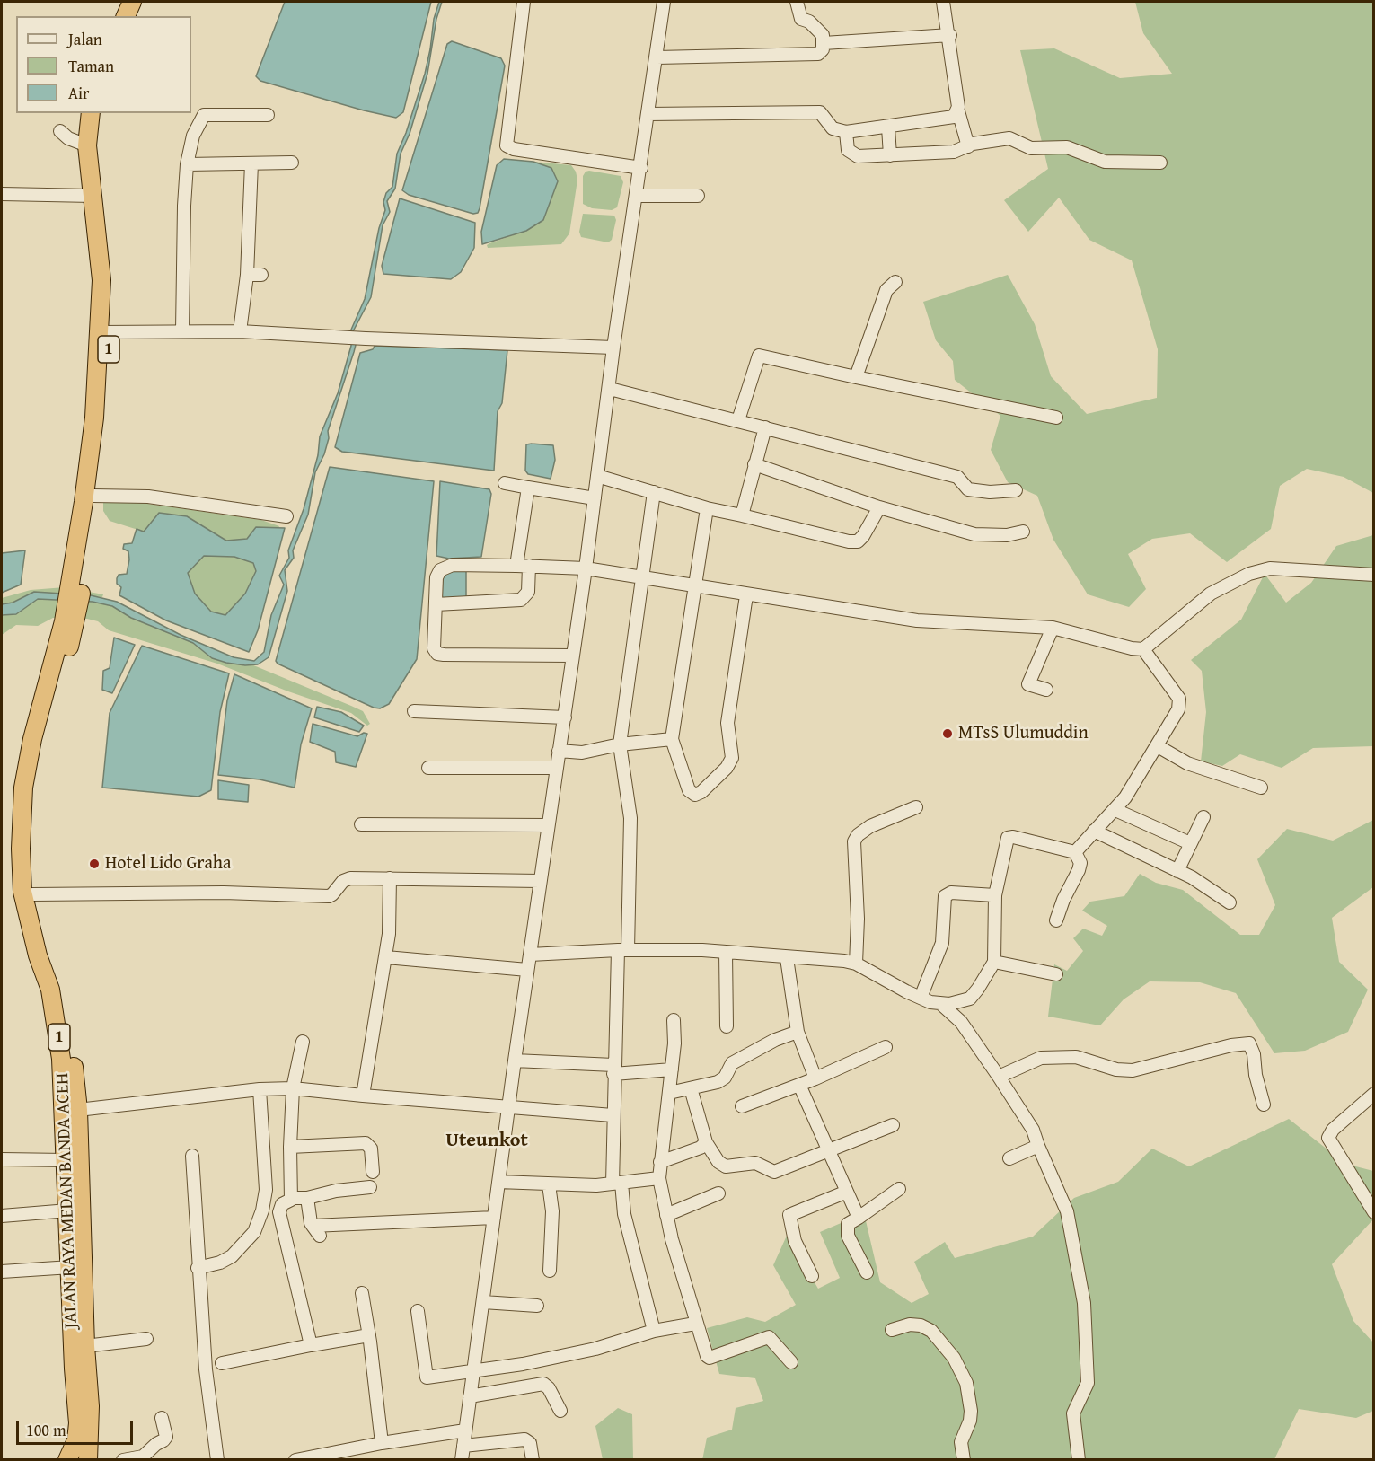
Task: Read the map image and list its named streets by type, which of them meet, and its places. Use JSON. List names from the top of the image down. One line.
{"streets":{"highway":["1","JALAN RAYA MEDAN BANDA ACEH"]},"districts":["Uteunkot"],"places":["MTsS Ulumuddin","Hotel Lido Graha"],"legend":["Jalan","Taman","Air"],"scale_bar":"100 m"}
